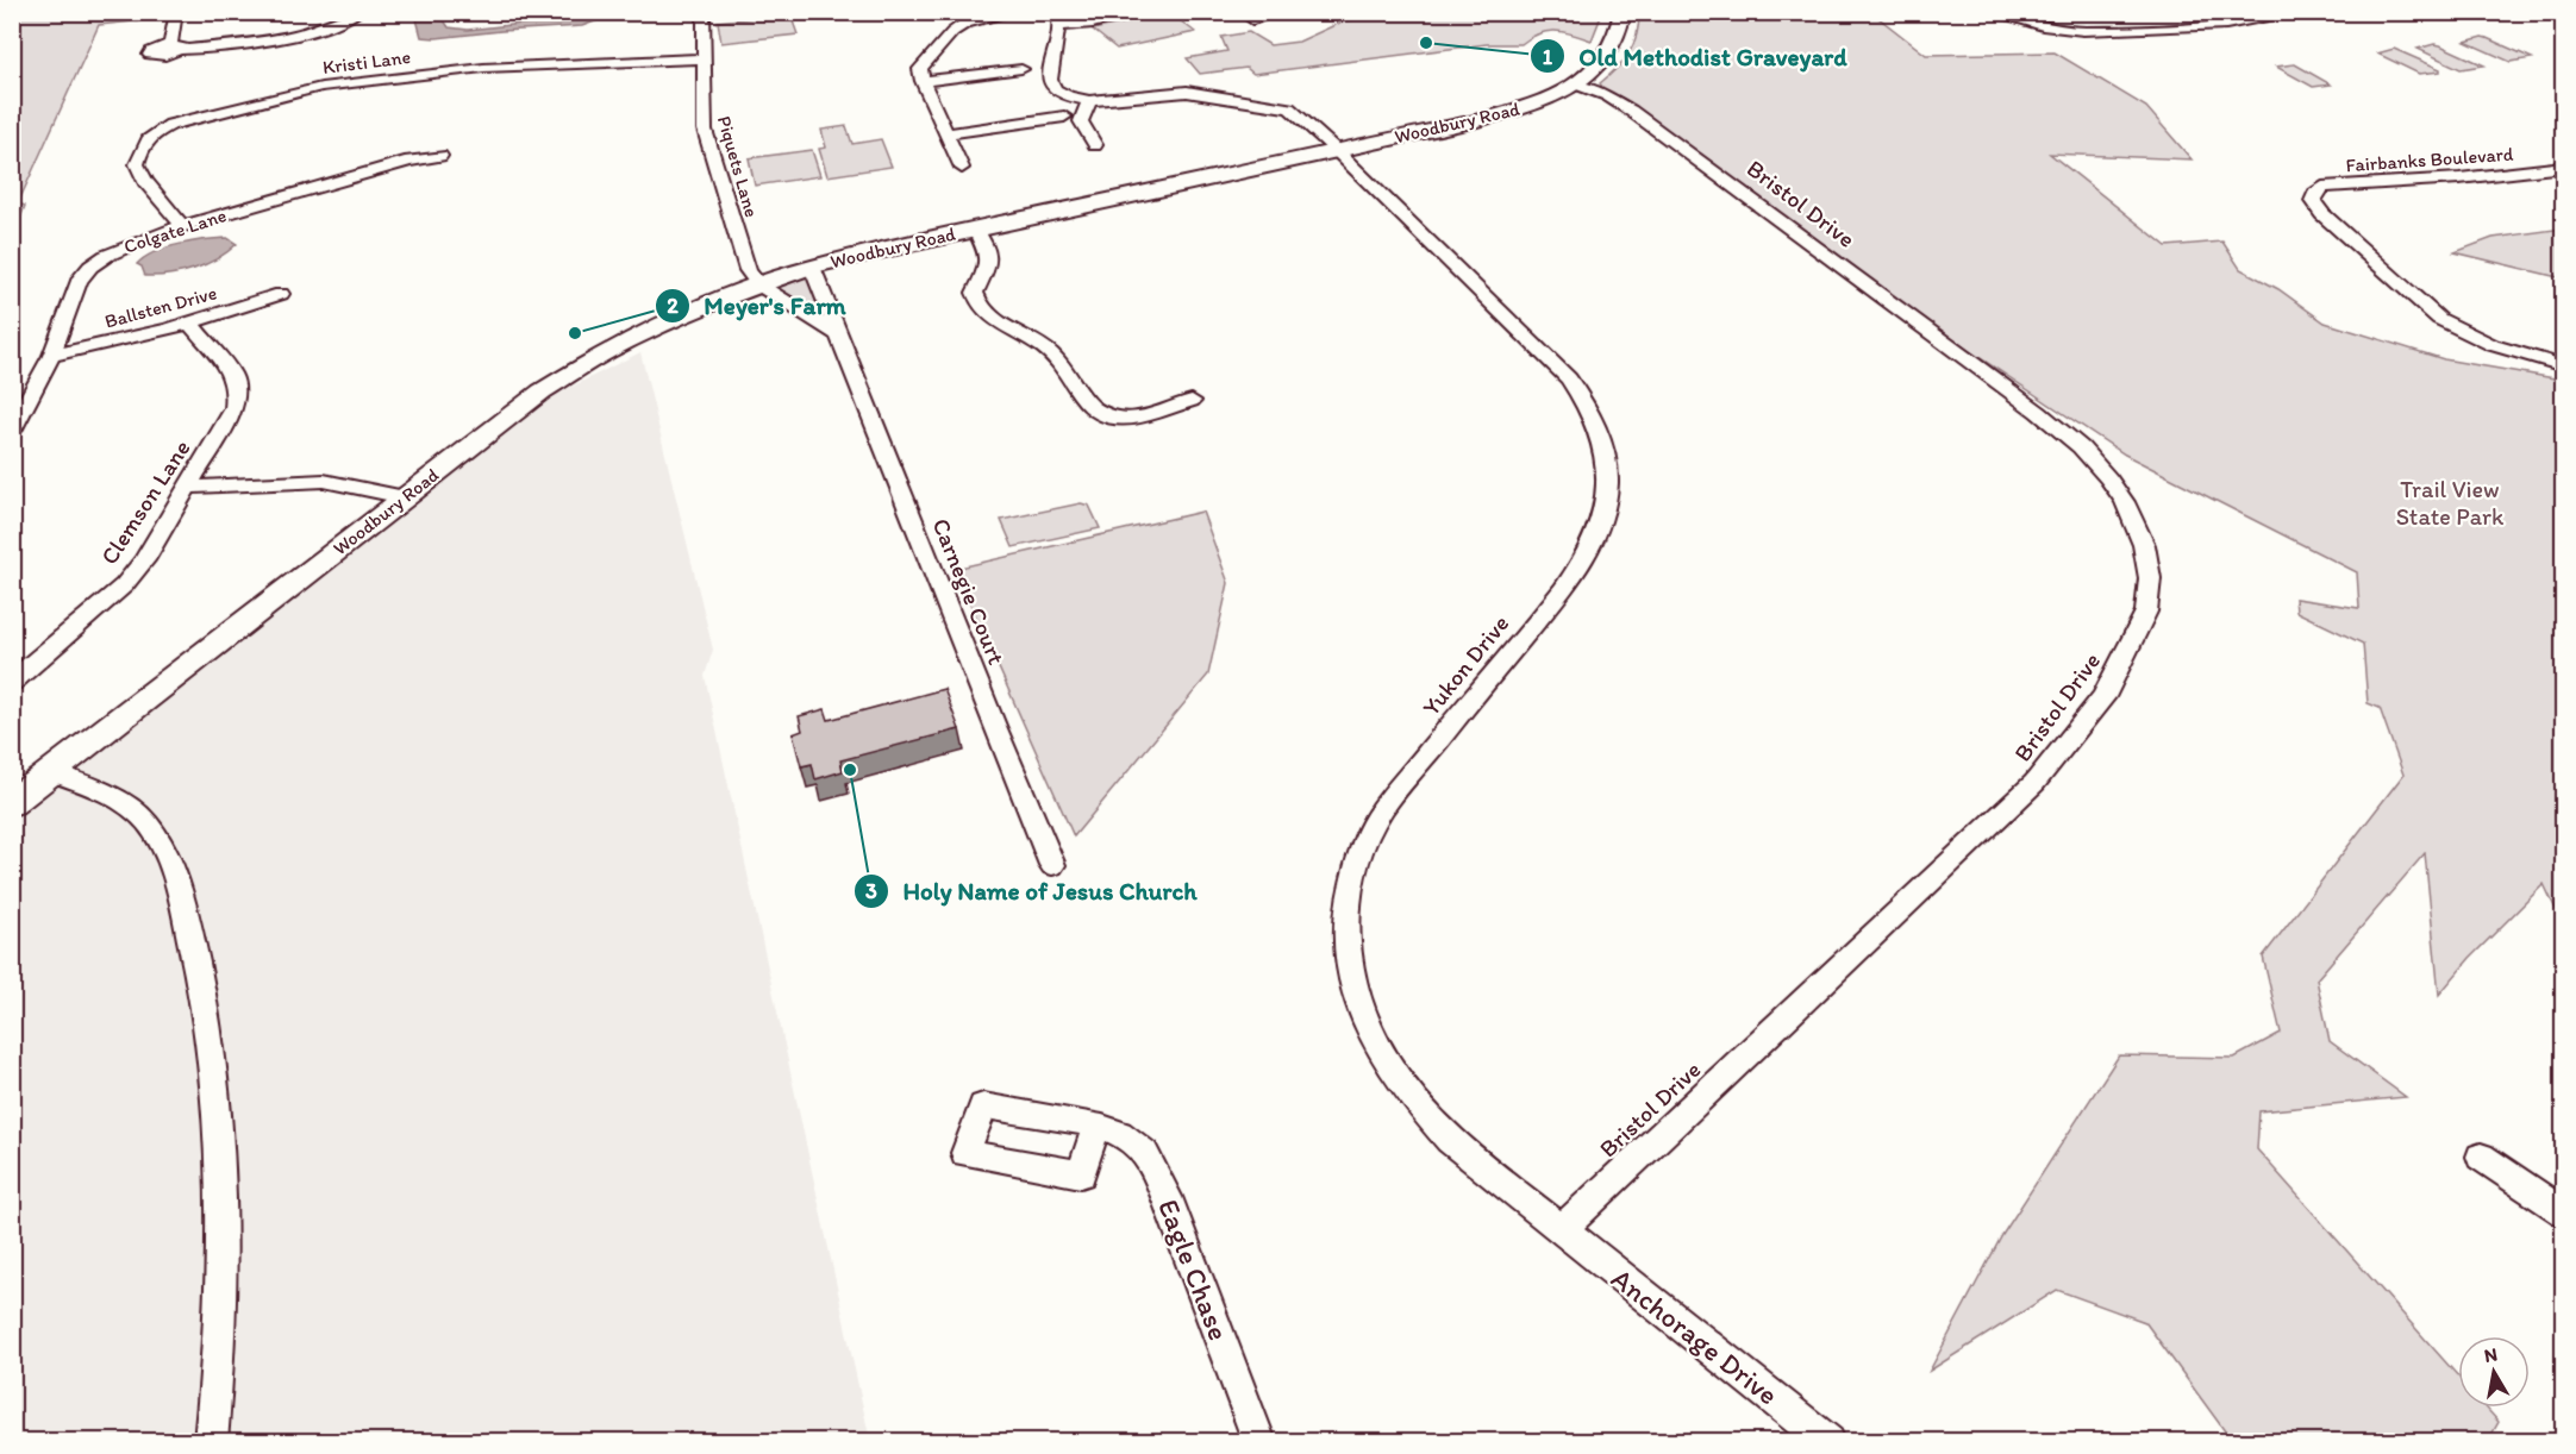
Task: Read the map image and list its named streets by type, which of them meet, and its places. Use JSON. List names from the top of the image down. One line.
{"streets":{"main road":["Woodbury Road"],"street":["Kristi Lane","Fairbanks Boulevard","Piquets Lane","Bristol Drive","Colgate Lane","Ballsten Drive","Clemson Lane","Carnegie Court","Yukon Drive","Eagle Chase","Anchorage Drive"]},"crossings":[["Kristi Lane","Piquets Lane"],["Kristi Lane","Colgate Lane"],["Woodbury Road","Piquets Lane"],["Woodbury Road","Bristol Drive"],["Woodbury Road","Carnegie Court"],["Woodbury Road","Yukon Drive"],["Bristol Drive","Yukon Drive"],["Bristol Drive","Anchorage Drive"],["Colgate Lane","Ballsten Drive"],["Ballsten Drive","Clemson Lane"],["Yukon Drive","Anchorage Drive"]],"parks":["Trail View State Park"],"places":["Old Methodist Graveyard","Meyer's Farm","Holy Name of Jesus Church"],"north":"top"}
